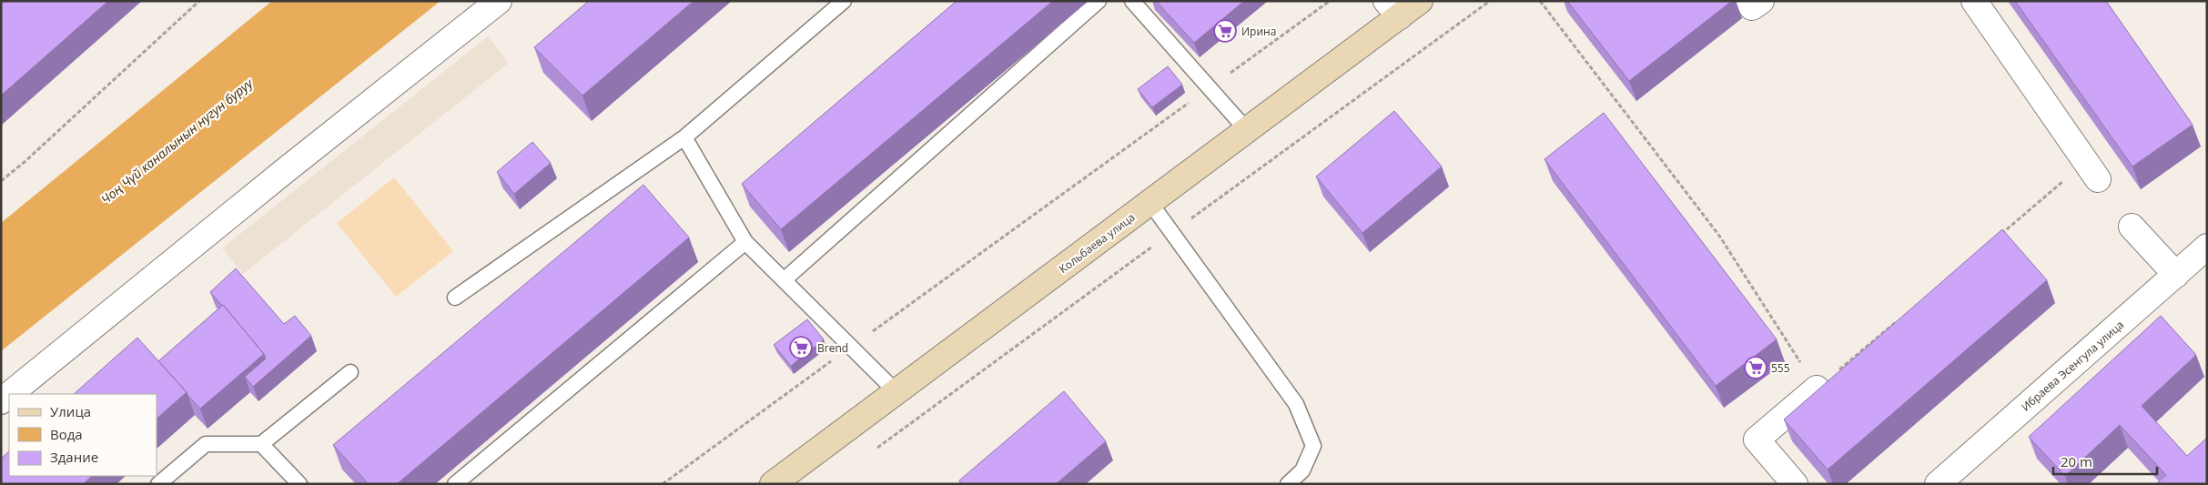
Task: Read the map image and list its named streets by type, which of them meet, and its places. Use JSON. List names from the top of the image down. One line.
{"streets":{"main road":["Кольбаева улица"],"street":["Ибраева Эсенгула улица"]},"water":["Чоң Чүй каналынын нугун буруу"],"places":{"supermarket":["Ирина","Brend","555"]},"legend":["Улица","Вода","Здание"],"scale_bar":"20 m"}
